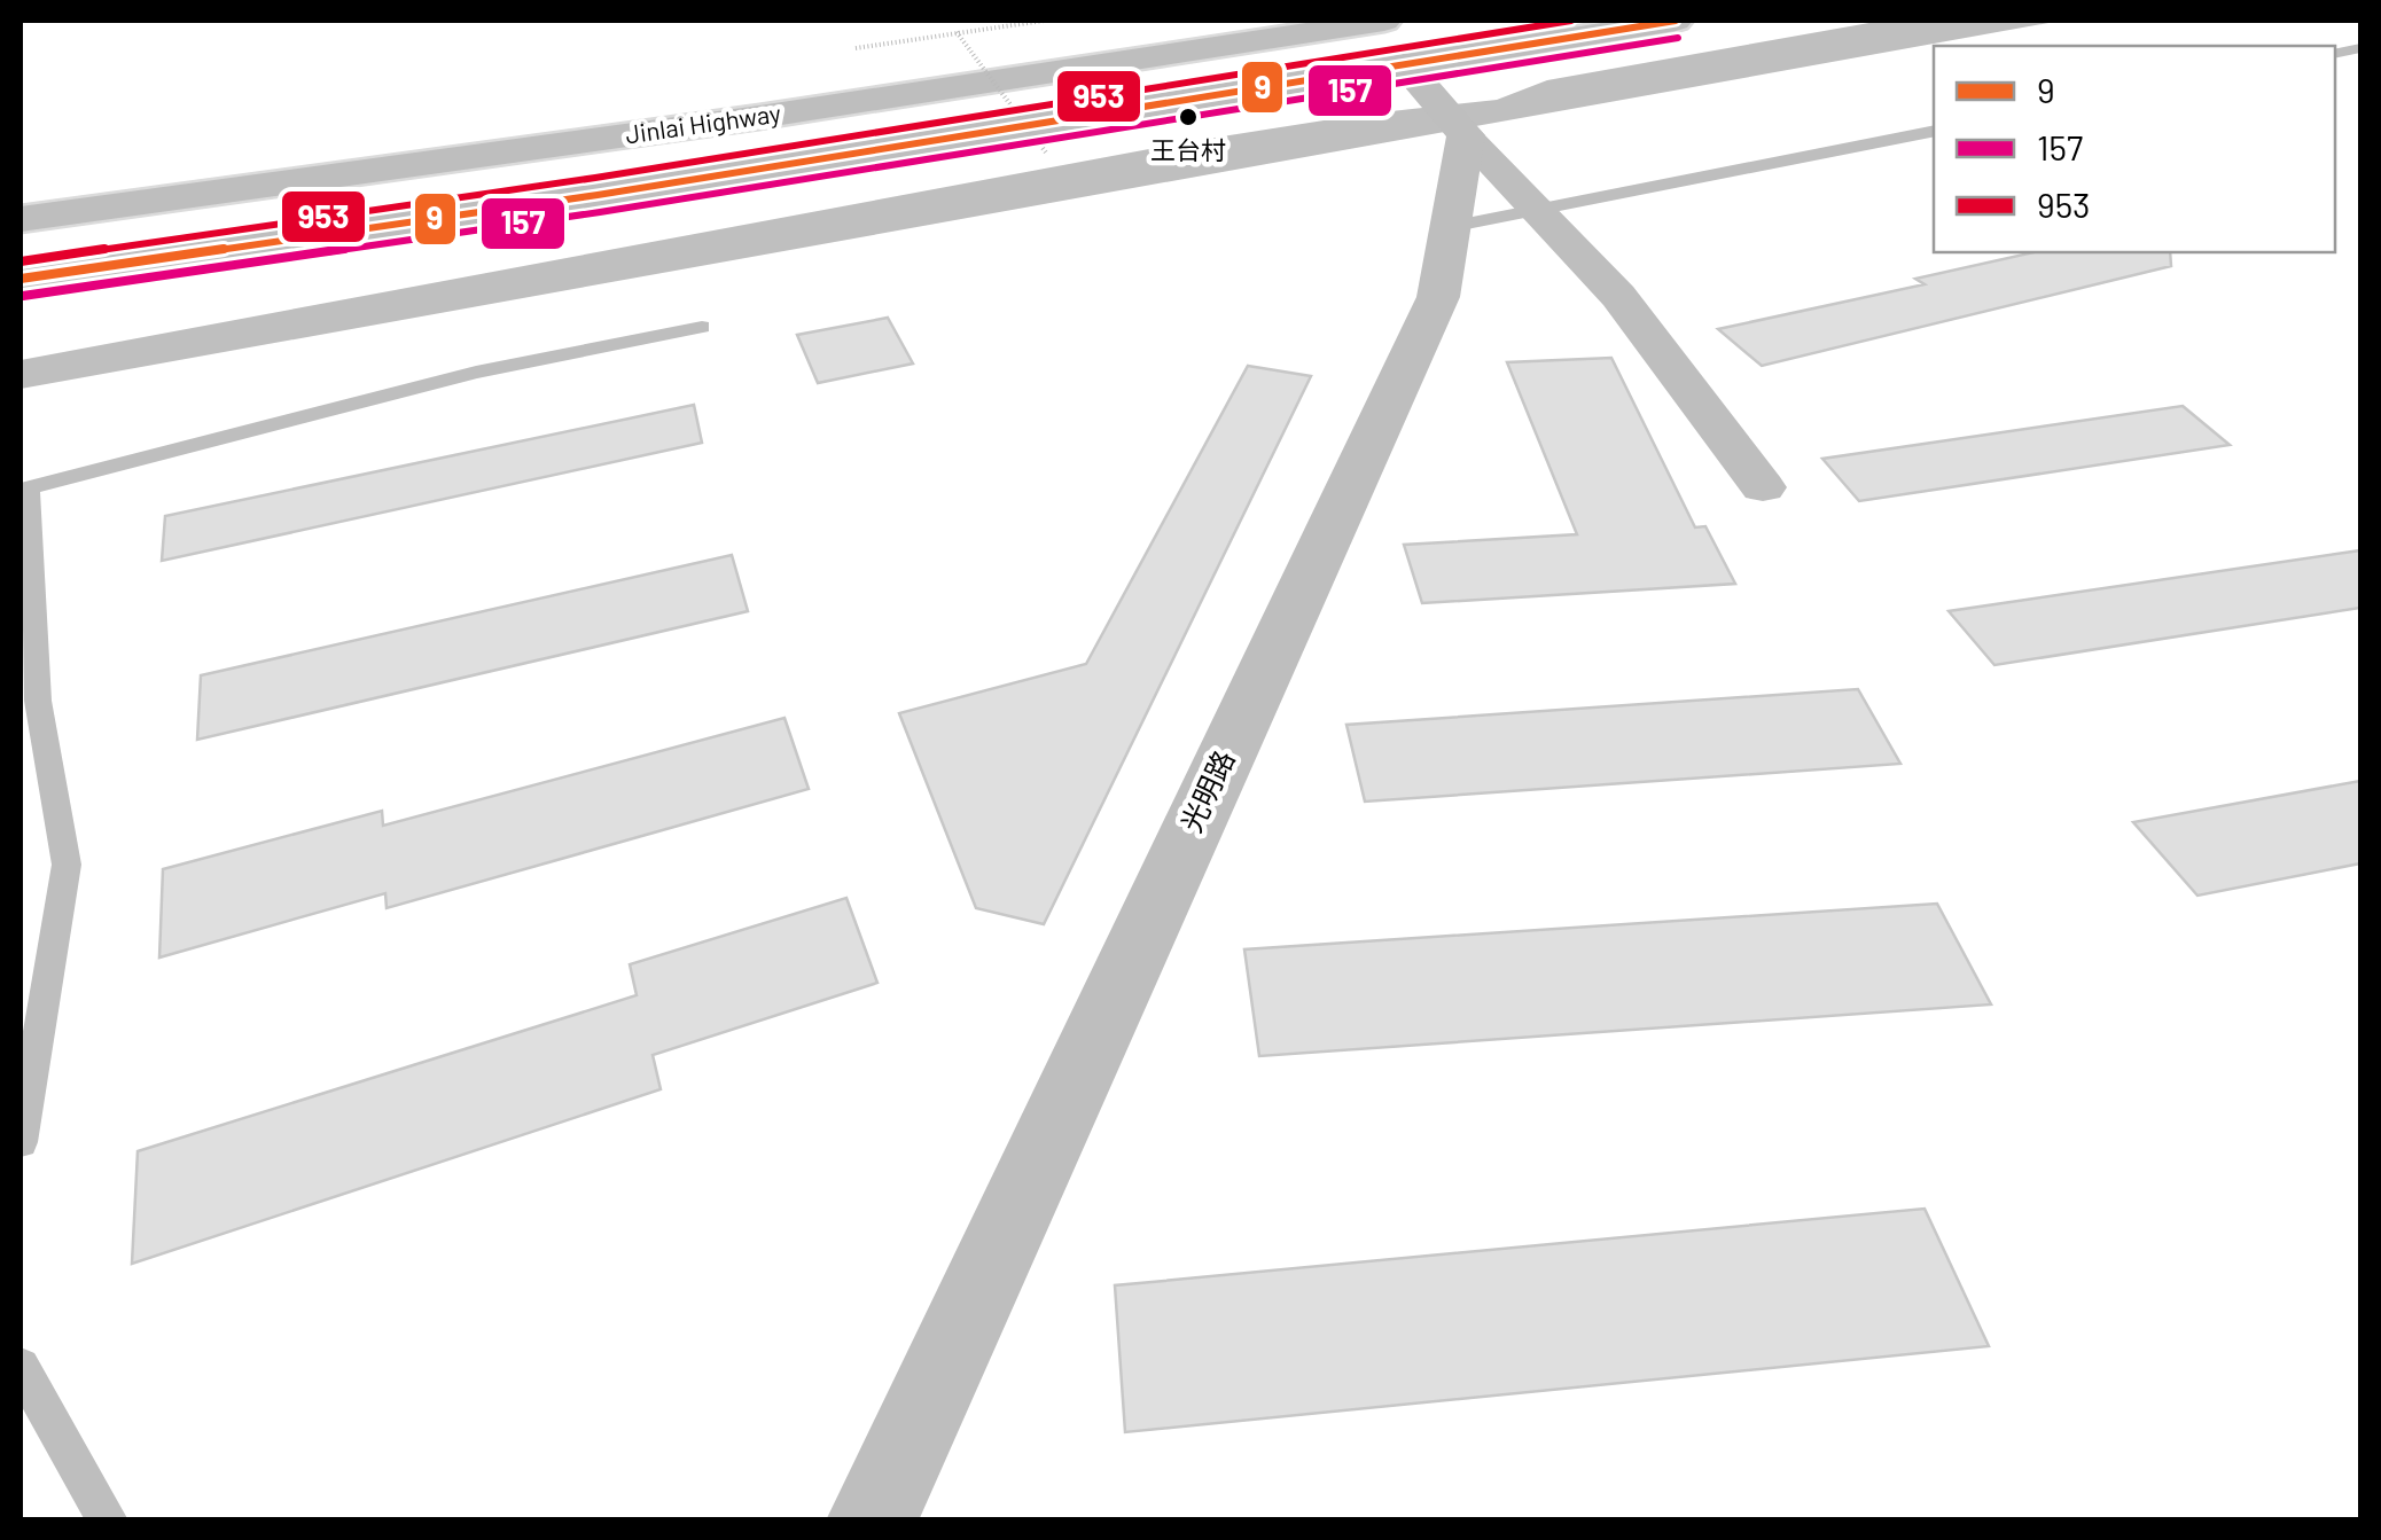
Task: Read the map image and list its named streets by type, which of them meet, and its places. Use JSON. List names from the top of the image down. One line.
{"streets":{"main road":["Jinlai Highway","光明路"]},"places":["王台村"],"lines":["transit line 9","transit line 953","transit line 157"],"legend":["9","157","953"]}
